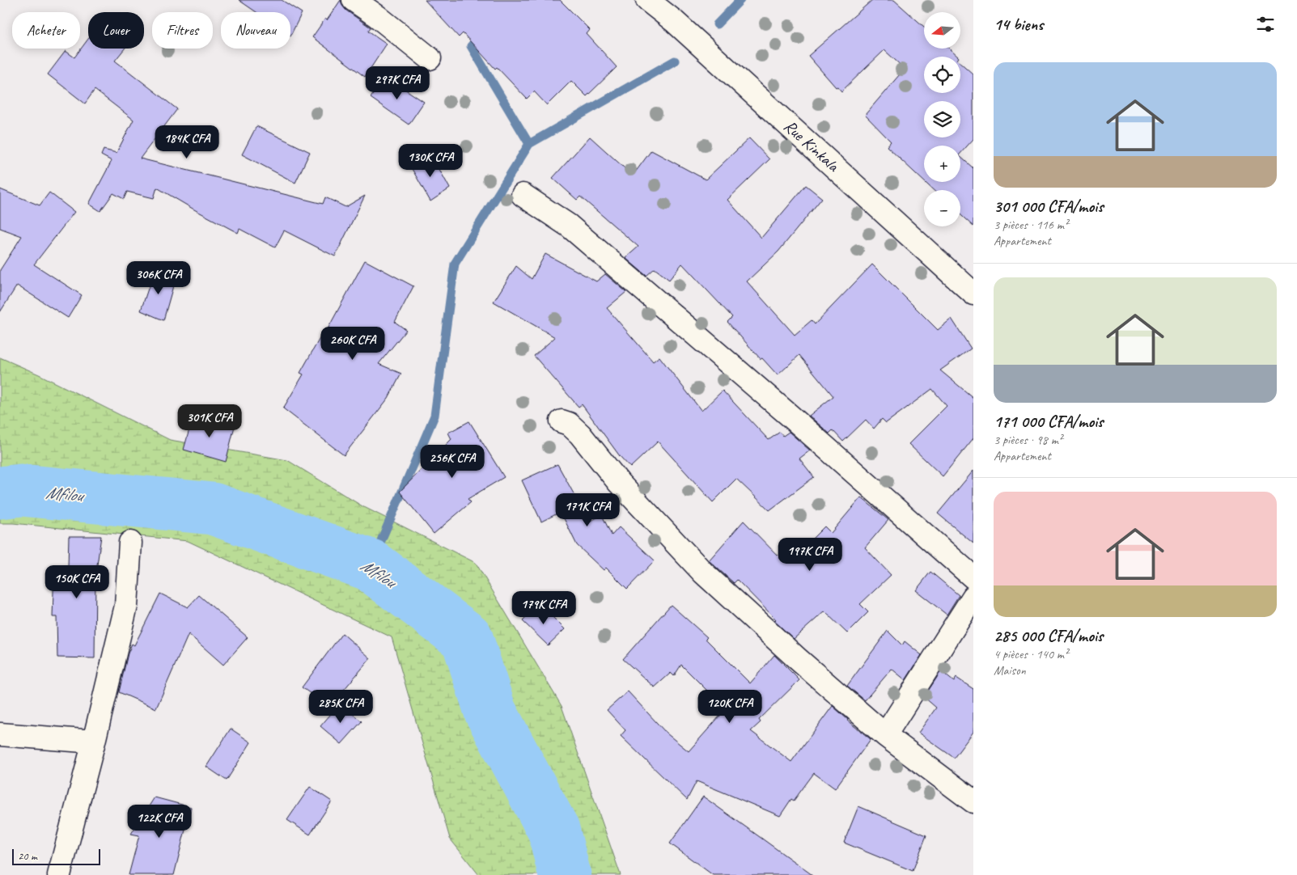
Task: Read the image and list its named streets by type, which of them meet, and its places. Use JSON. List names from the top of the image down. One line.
{"streets":{"street":["Rue Kinkala"]},"water":["Mfilou"],"scale_bar":"20 m","north":"left","page":{"heading":"14 biens","map_buttons":["+","−"],"chip":["Acheter","Louer","Filtres","Nouveau"],"list":[{"name":"301 000 CFA/mois","note":"3 pièces · 116 m² · Appartement"},{"name":"171 000 CFA/mois","note":"3 pièces · 98 m² · Appartement"},{"name":"285 000 CFA/mois","note":"4 pièces · 140 m² · Maison"}],"price":["297K CFA","184K CFA","130K CFA","306K CFA","260K CFA","301K CFA","256K CFA","171K CFA","197K CFA","150K CFA","179K CFA","285K CFA","120K CFA","122K CFA"],"scale":"20 m"}}
